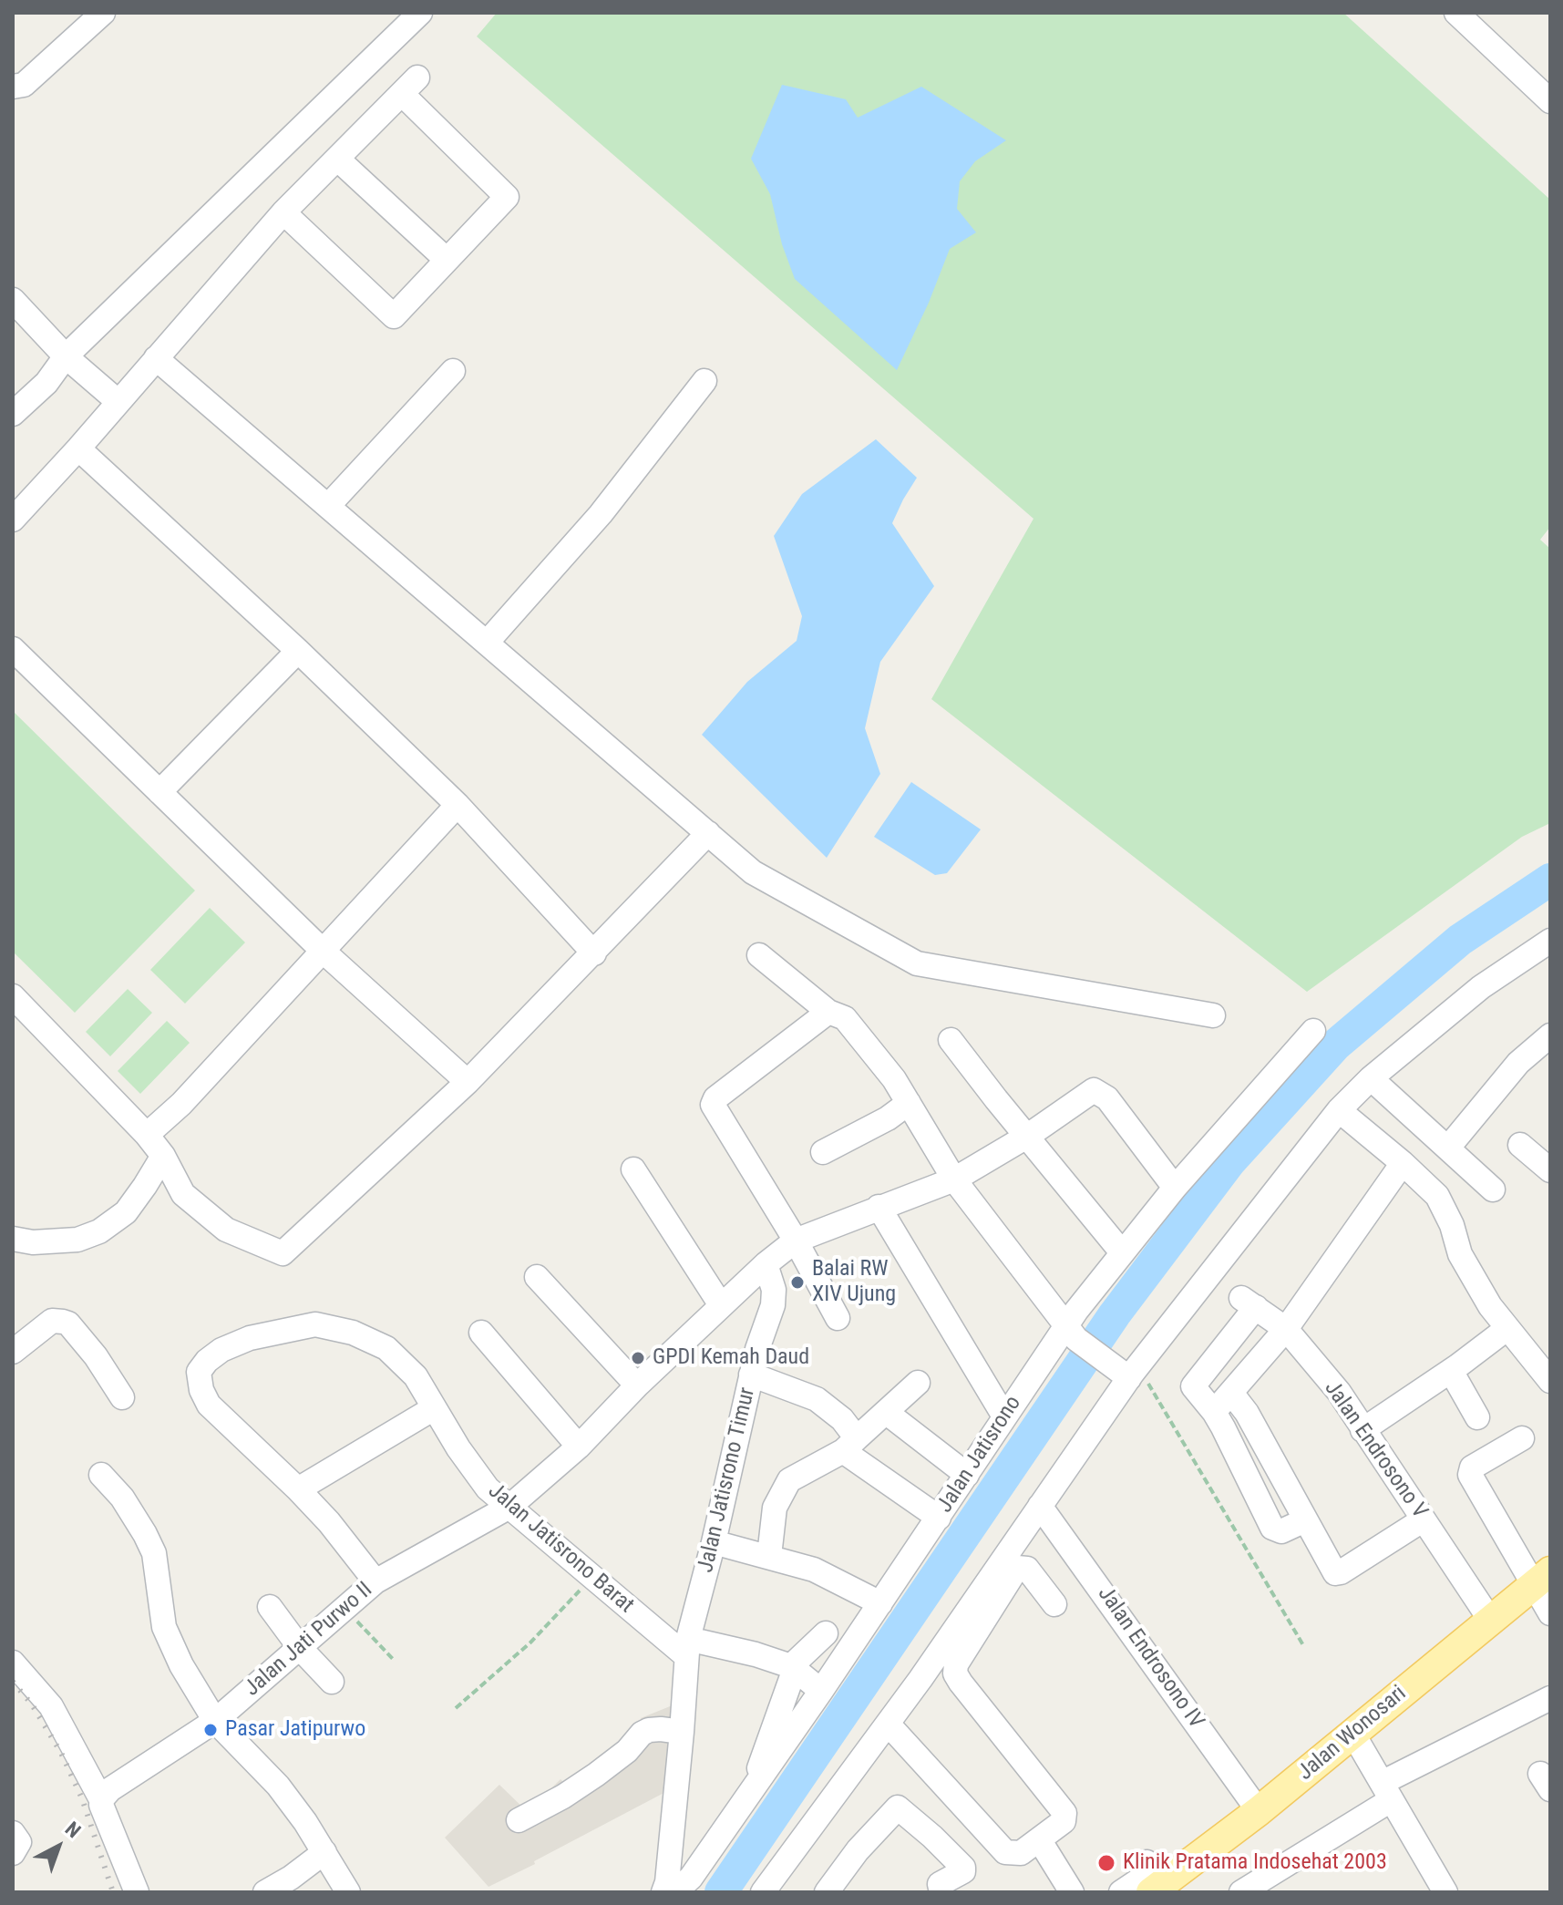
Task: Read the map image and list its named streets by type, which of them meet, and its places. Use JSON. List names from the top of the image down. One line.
{"streets":{"main road":["Jalan Wonosari"],"street":["Jalan Endrosono V","Jalan Jatisrono","Jalan Jatisrono Timur","Jalan Jatisrono Barat","Jalan Jati Purwo II","Jalan Endrosono IV"]},"crossings":[["Jalan Endrosono V","Jalan Wonosari"],["Jalan Jatisrono","Jalan Jatisrono Timur"],["Jalan Jatisrono","Jalan Jatisrono Barat"],["Jalan Jatisrono","Jalan Jati Purwo II"],["Jalan Jatisrono Timur","Jalan Jatisrono Barat"],["Jalan Jatisrono Timur","Jalan Jati Purwo II"],["Jalan Jatisrono Barat","Jalan Jati Purwo II"],["Jalan Endrosono IV","Jalan Wonosari"]],"places":["Balai RW XIV Ujung","GPDI Kemah Daud","Pasar Jatipurwo","Klinik Pratama Indosehat 2003"],"north":"top right"}
